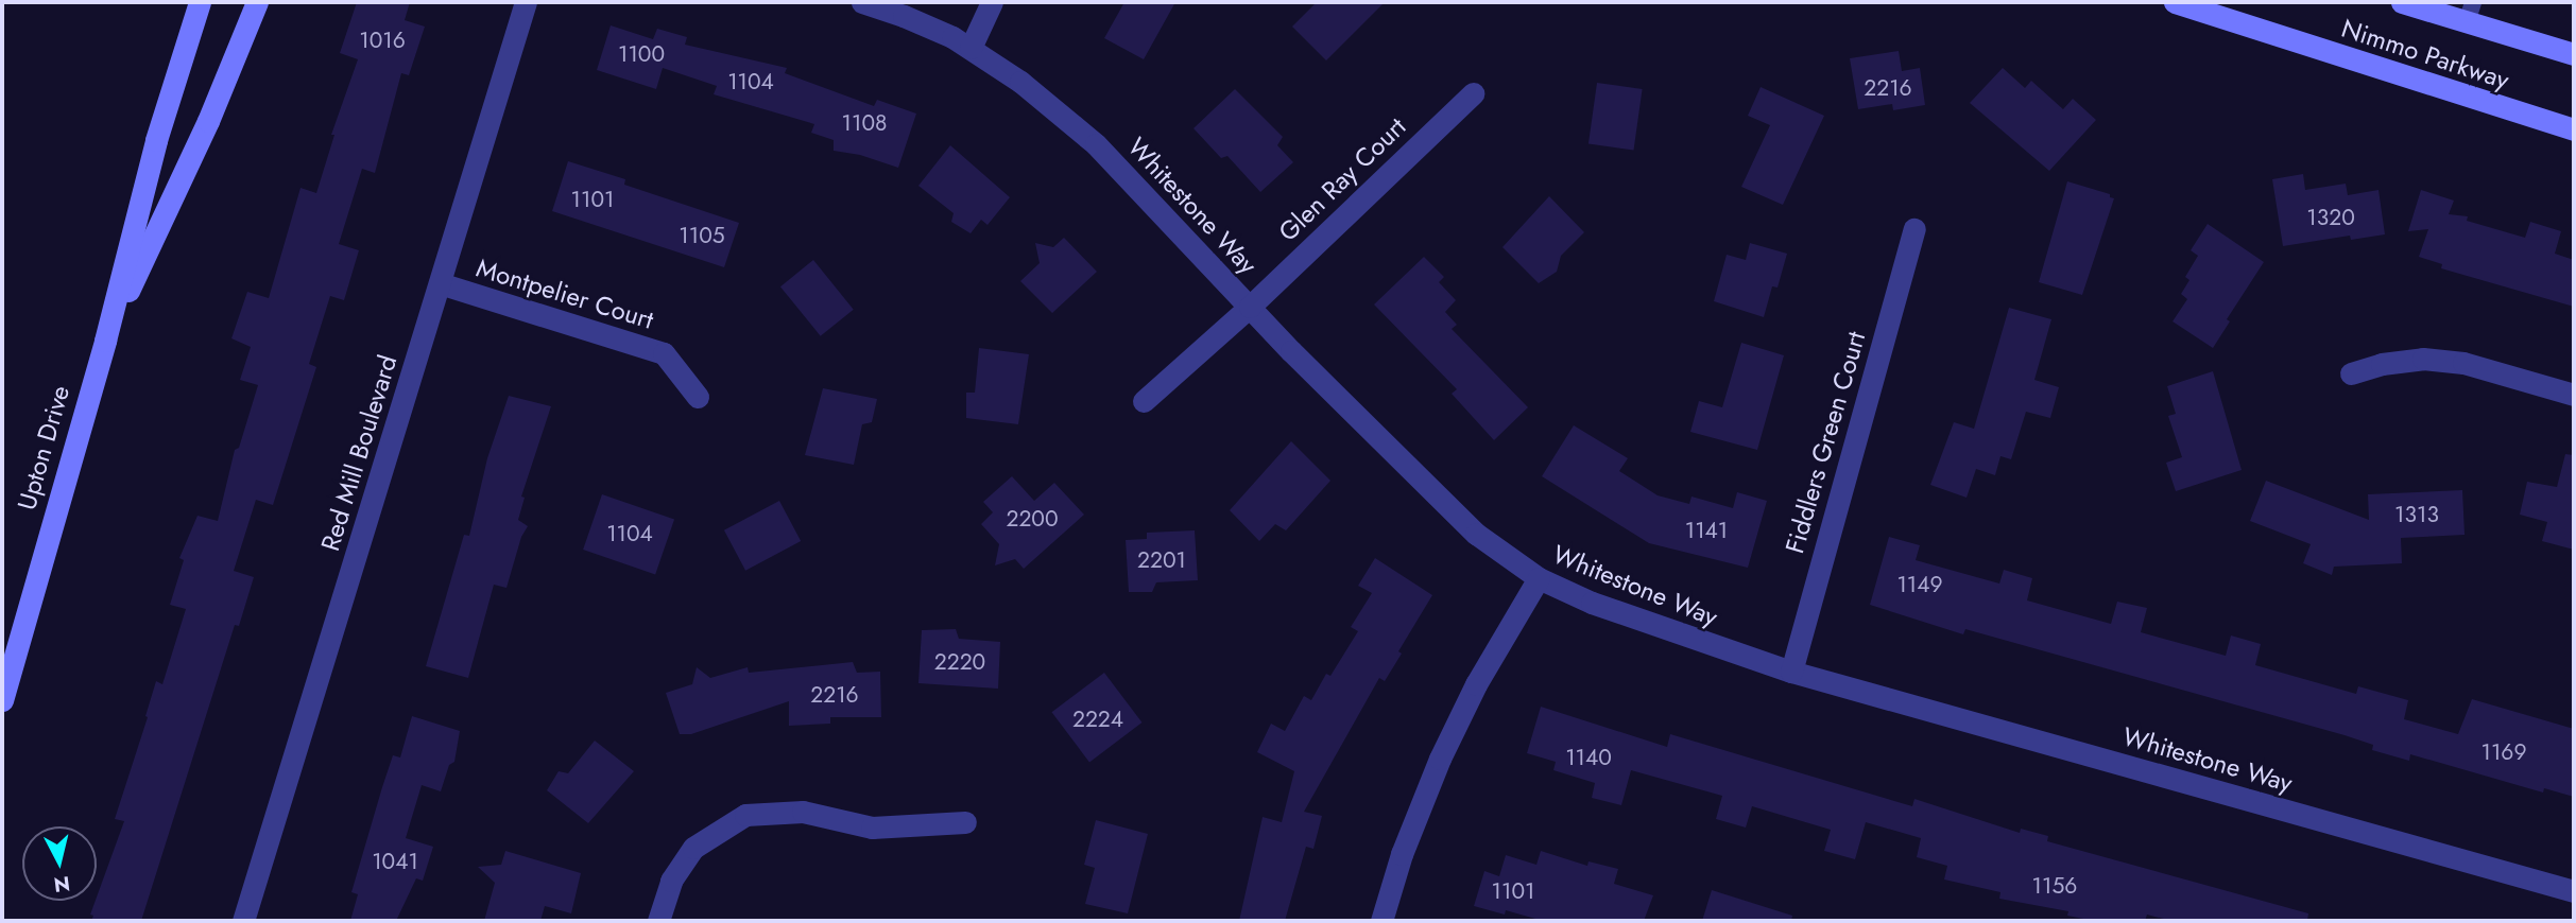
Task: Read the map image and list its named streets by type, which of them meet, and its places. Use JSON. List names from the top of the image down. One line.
{"streets":{"main road":["Nimmo Parkway","Upton Drive"],"street":["Glen Ray Court","Whitestone Way","Montpelier Court","Fiddlers Green Court","Red Mill Boulevard"]},"crossings":[["Glen Ray Court","Whitestone Way"],["Whitestone Way","Fiddlers Green Court"],["Montpelier Court","Red Mill Boulevard"]],"house_numbers":["1016","1100","1104","2216","1108","1101","1320","1105","1313","2200","1141","1104","2201","1149","2220","2216","2224","1169","1140","1041","1156","1101"],"north":"bottom"}
